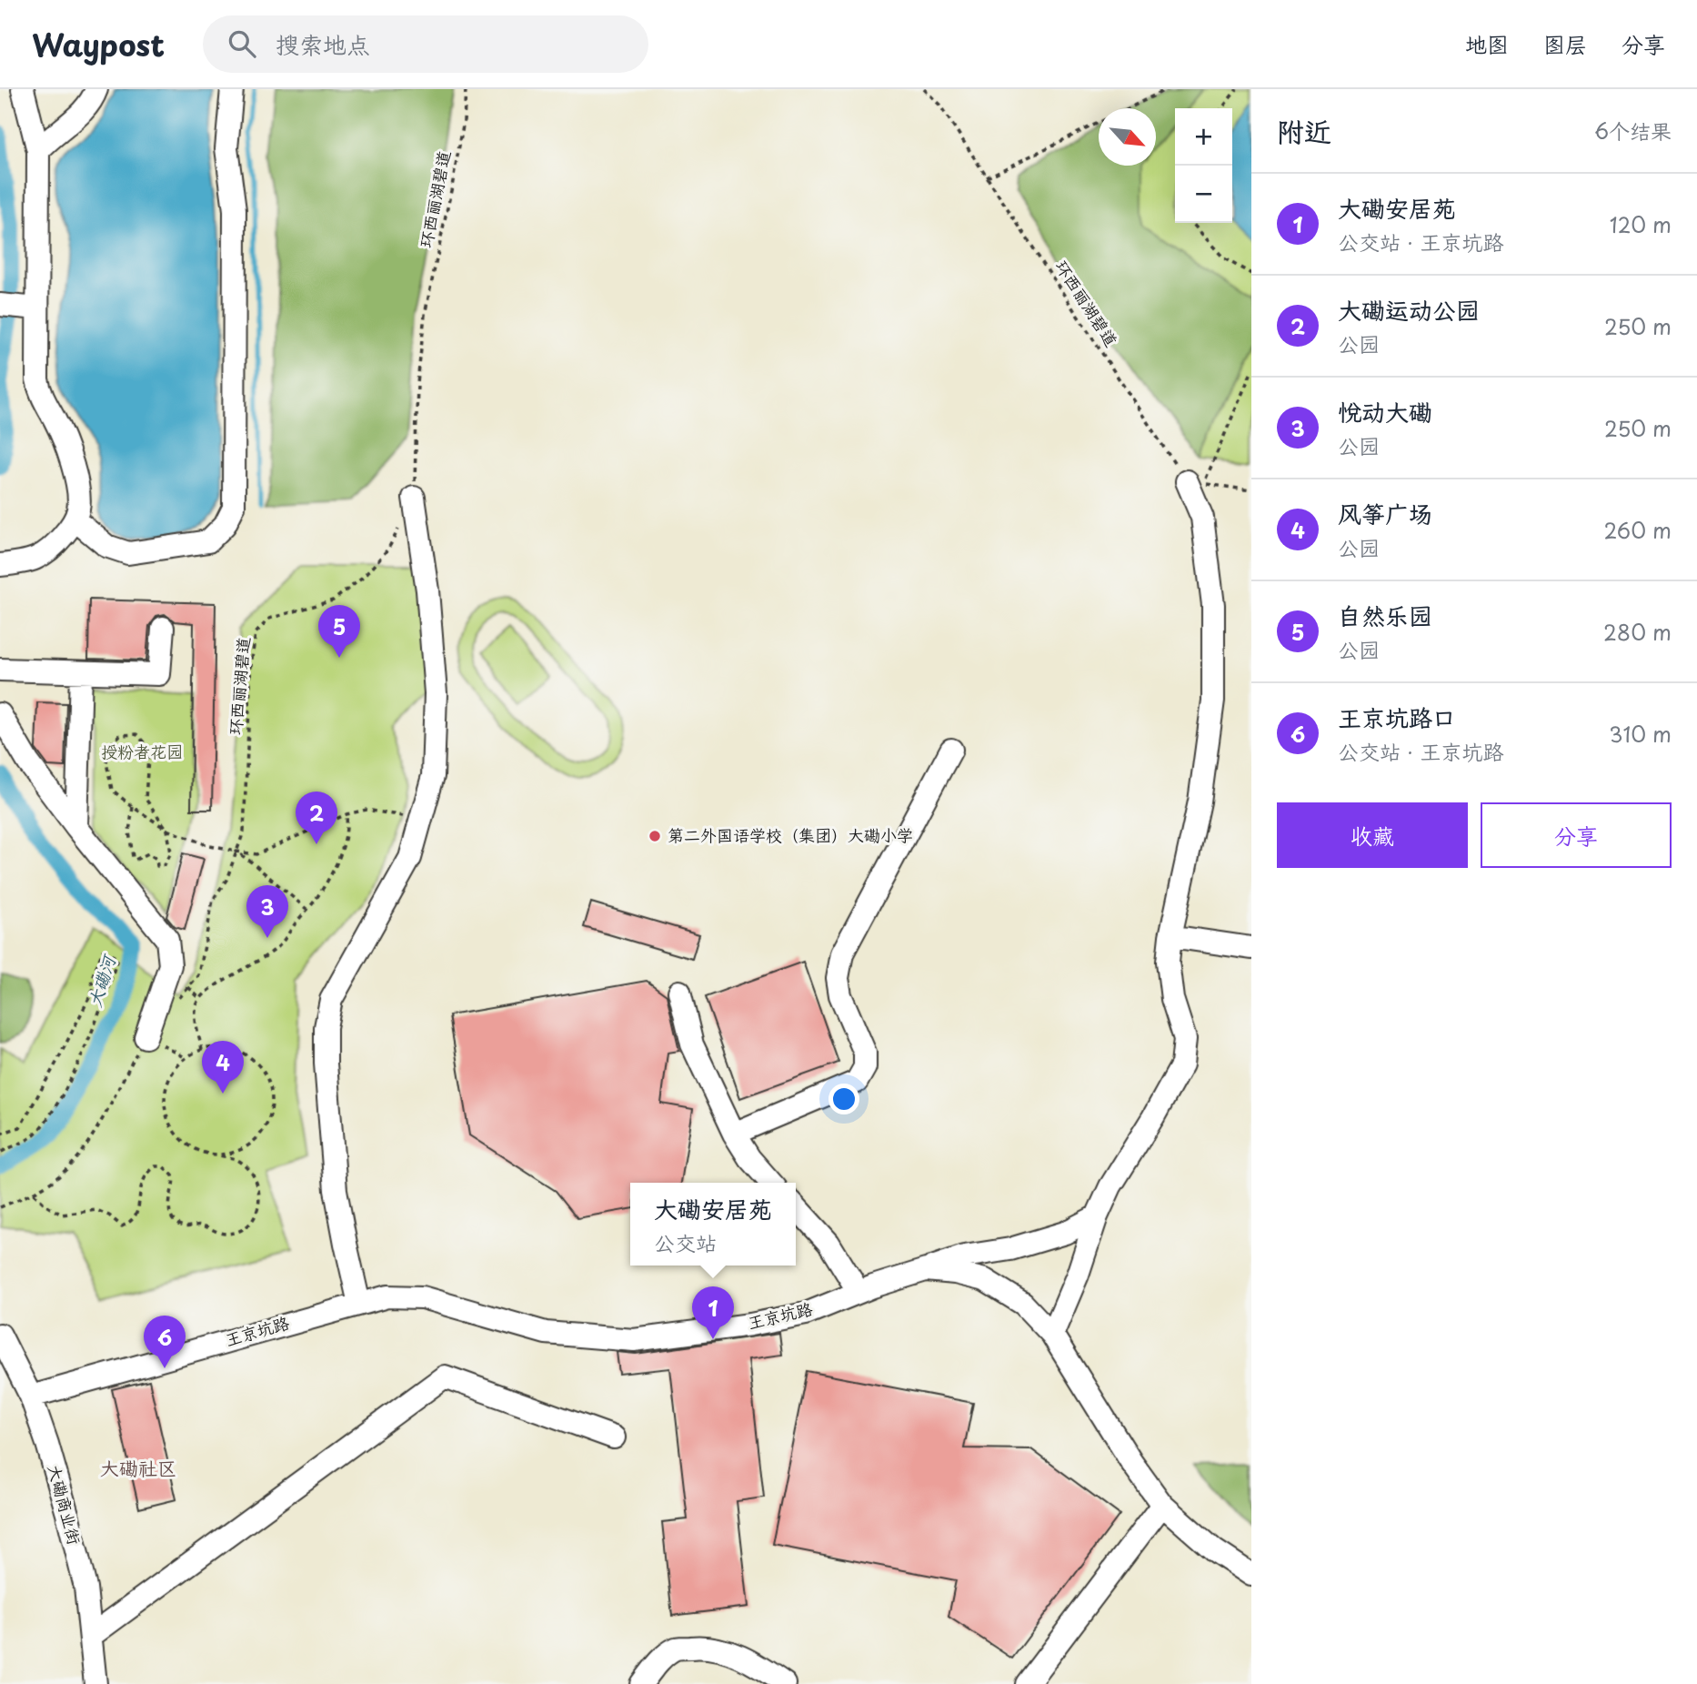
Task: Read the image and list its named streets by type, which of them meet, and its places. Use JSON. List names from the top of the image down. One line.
{"streets":{"street":["王京坑路","大磡商业街"],"path":["环西丽湖碧道"]},"crossings":[["王京坑路","大磡商业街"]],"districts":["大磡社区"],"water":["大磡河"],"parks":["授粉者花园"],"places":["第二外国语学校（集团）大磡小学"],"north":"bottom right","page":{"header":"Waypost","search":"搜索地点","nav":["地图","图层","分享"],"heading":["附近","6个结果"],"map_buttons":["+","−"],"list":[{"mark":"1","name":"大磡安居苑","note":"公交站 · 王京坑路","value":"120 m"},{"mark":"2","name":"大磡运动公园","note":"公园","value":"250 m"},{"mark":"3","name":"悦动大磡","note":"公园","value":"250 m"},{"mark":"4","name":"风筝广场","note":"公园","value":"260 m"},{"mark":"5","name":"自然乐园","note":"公园","value":"280 m"},{"mark":"6","name":"王京坑路口","note":"公交站 · 王京坑路","value":"310 m"}],"pins":["5","2","3","4","1","6"],"buttons":["收藏","分享"],"popup":["大磡安居苑","公交站"]}}
